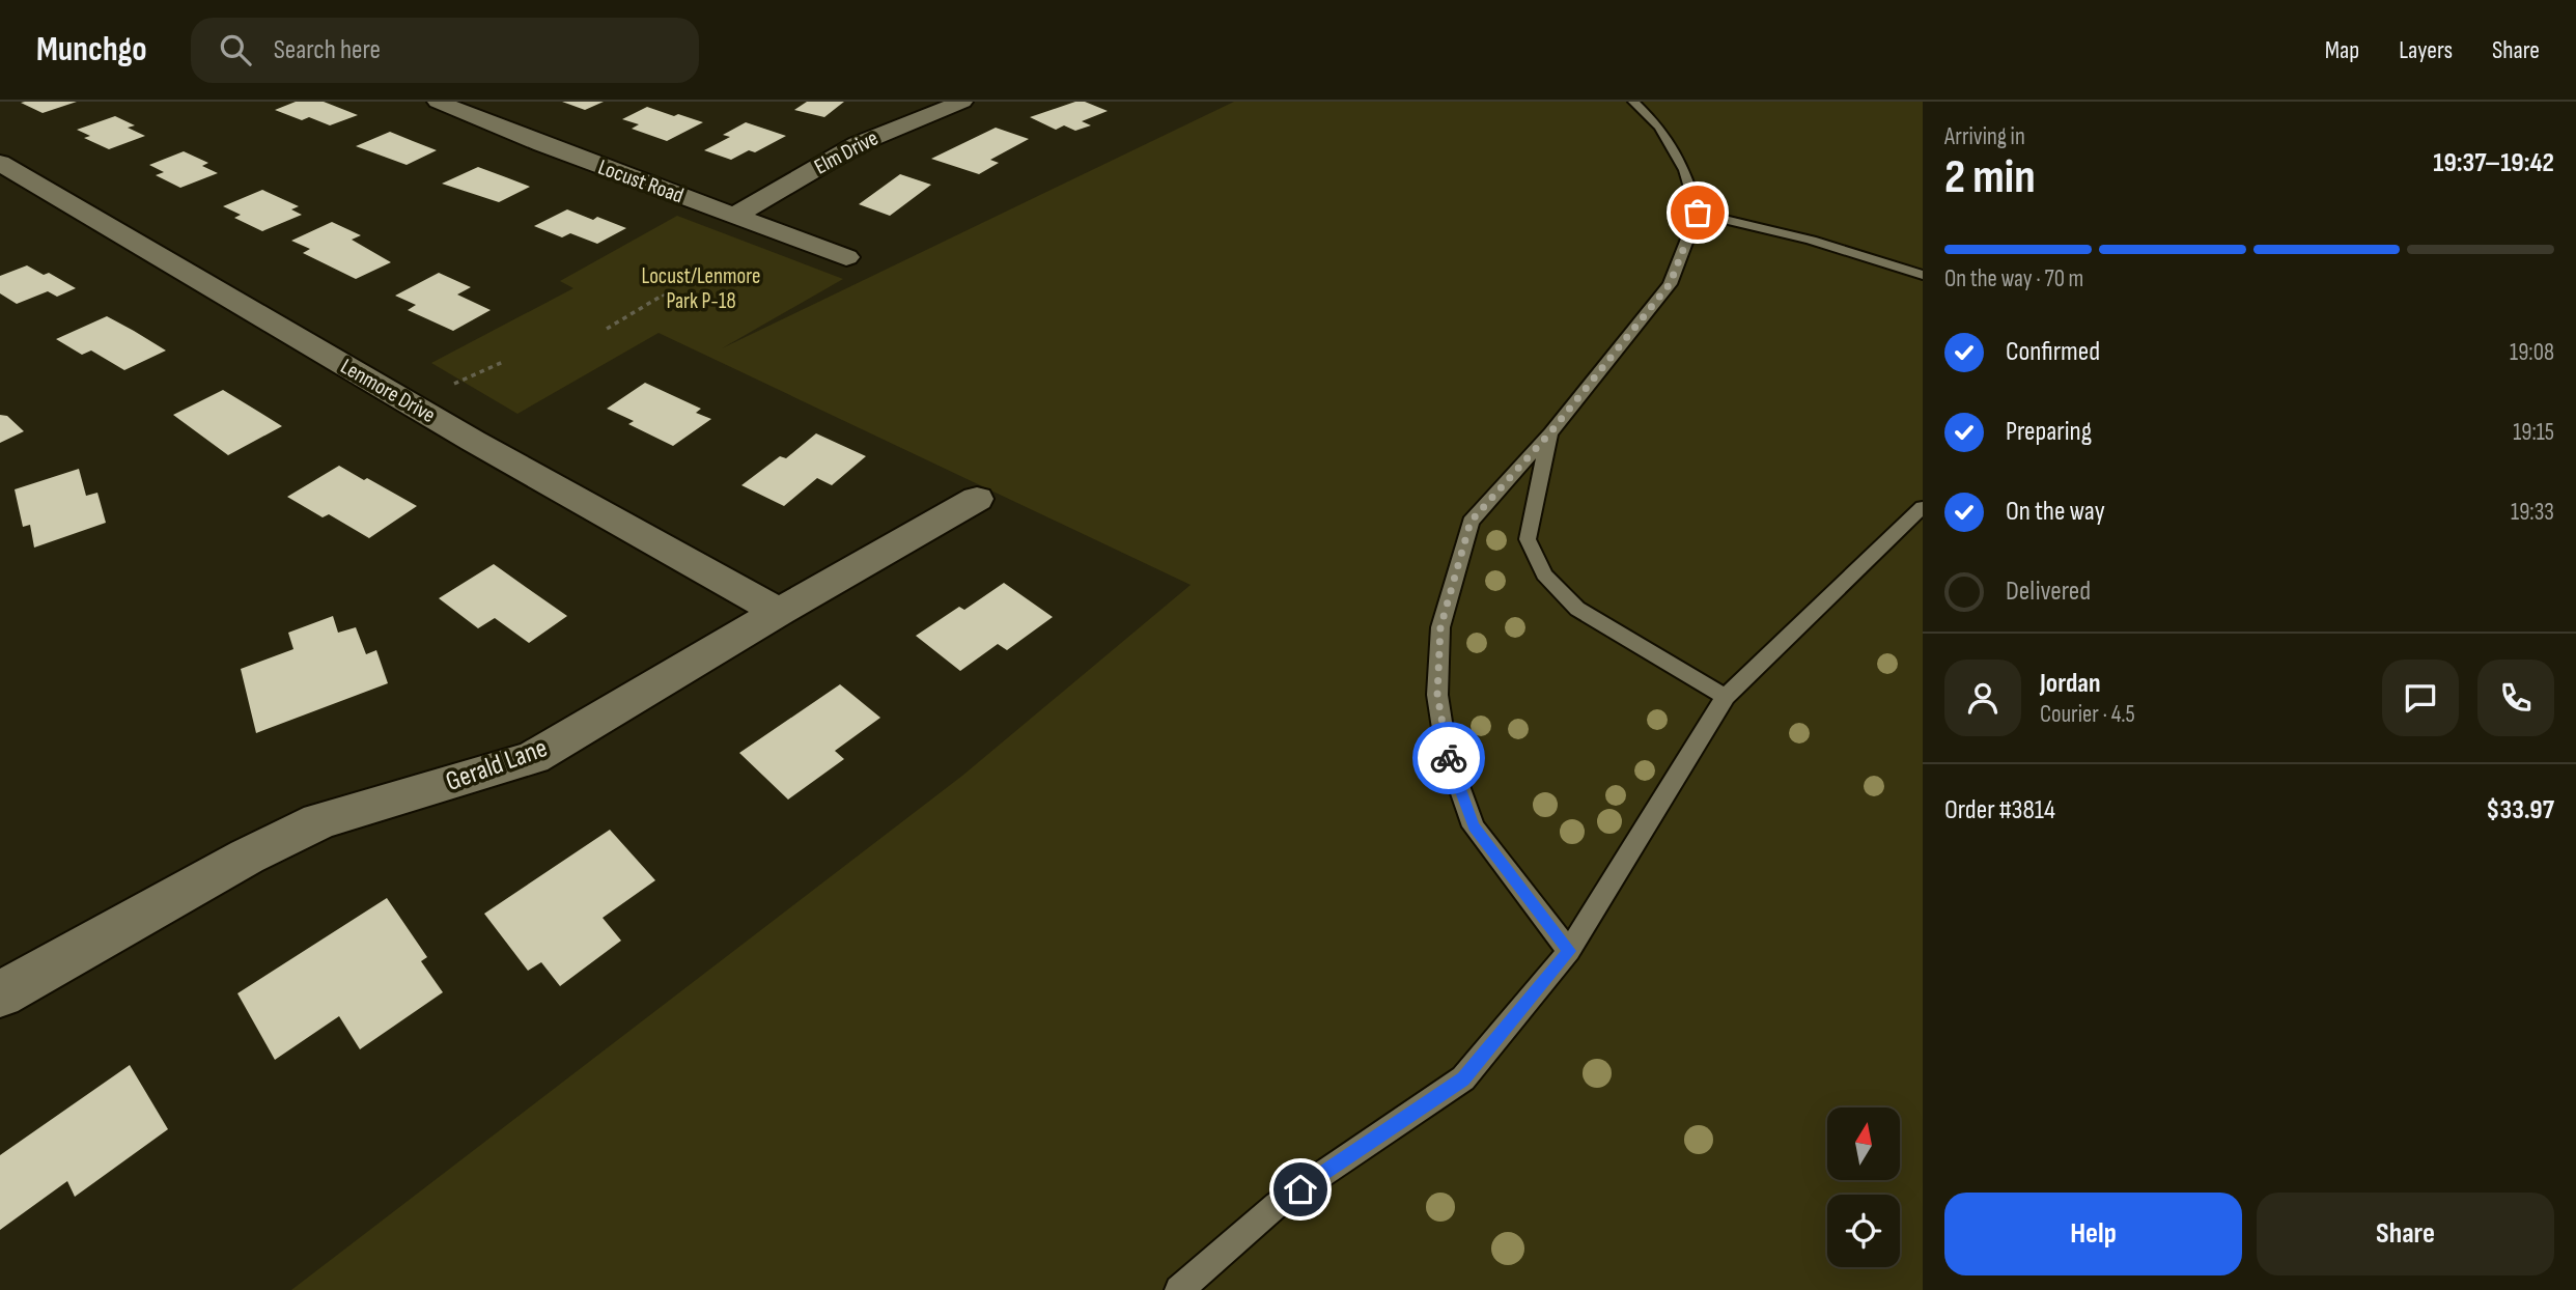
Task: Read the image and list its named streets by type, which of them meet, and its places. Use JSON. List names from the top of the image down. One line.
{"streets":{"street":["Elm Drive","Locust Road","Lenmore Drive","Gerald Lane"]},"crossings":[["Elm Drive","Locust Road"],["Lenmore Drive","Gerald Lane"]],"parks":["Locust/Lenmore Park P-18"],"north":"top","page":{"header":"Munchgo","search":"Search here","nav":["Map","Layers","Share"],"heading":["2 min","Arriving in","19:37–19:42"],"panel":["Jordan","Courier · 4.5","Order #3814","$33.97"],"bar":"On the way · 70 m","list":[["Confirmed","19:08"],["Preparing","19:15"],["On the way","19:33"],"Delivered"],"buttons":["Help","Share"]}}
